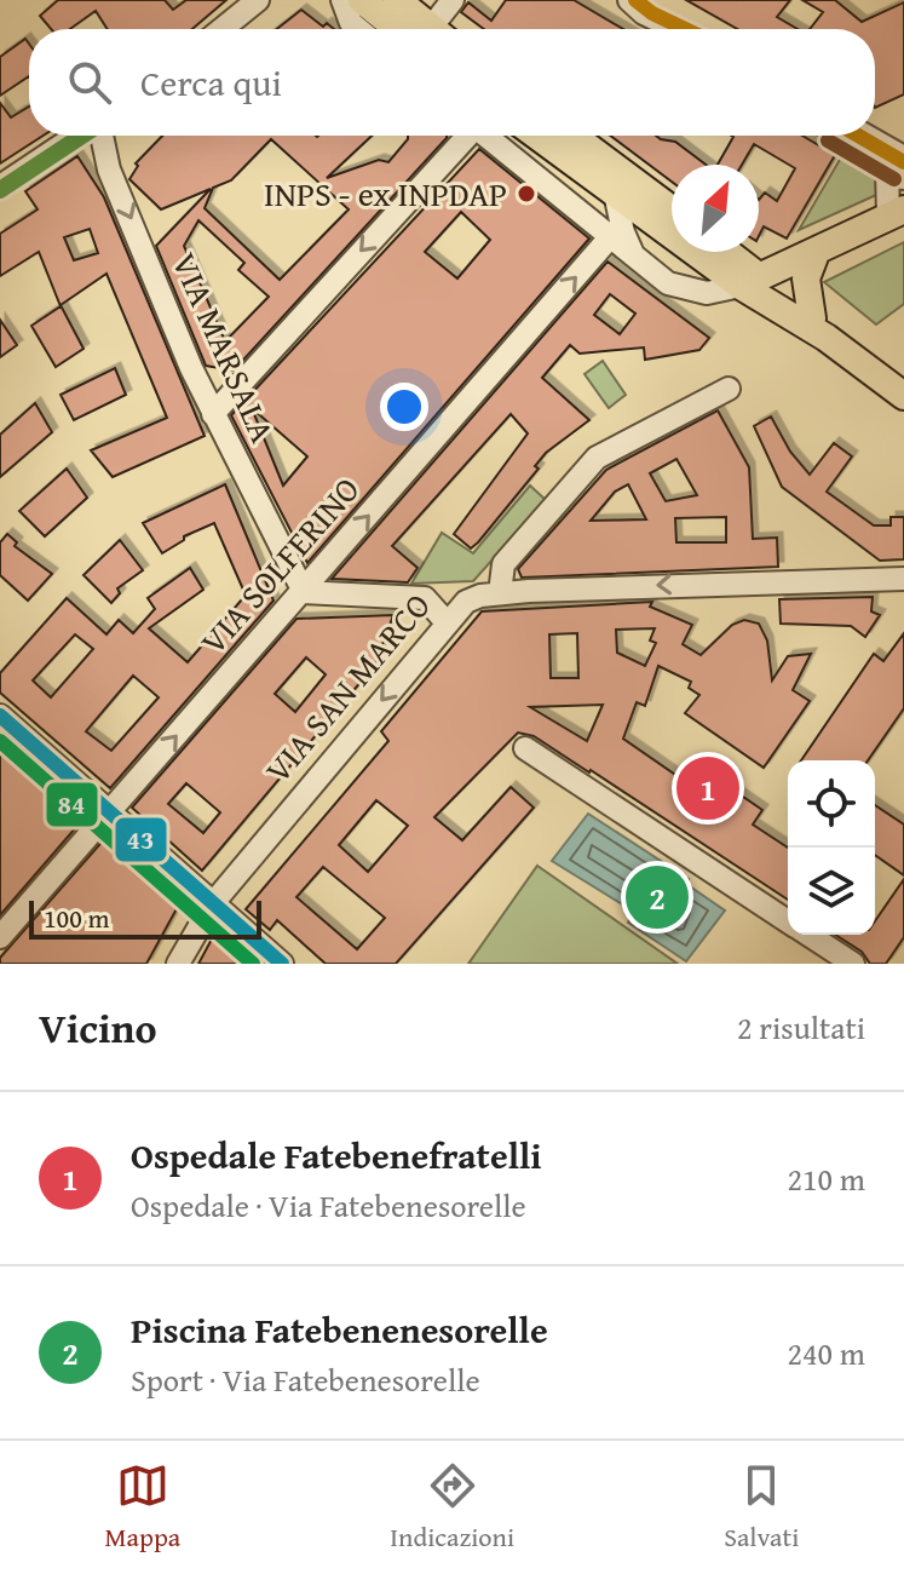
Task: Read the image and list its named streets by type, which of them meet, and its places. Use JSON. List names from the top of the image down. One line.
{"streets":{"street":["VIA MARSALA","VIA SOLFERINO","VIA SAN MARCO"]},"crossings":[["VIA MARSALA","VIA SOLFERINO"]],"one_way":["VIA MARSALA"],"places":["INPS - ex INPDAP"],"lines":["transit line 43","transit line 84"],"scale_bar":"100 m","north":"top right","page":{"search":"Cerca qui","pins":["1","2"],"scale":"100 m","heading":["Vicino","2 risultati"],"list":[{"mark":"1","name":"Ospedale Fatebenefratelli","note":"Ospedale · Via Fatebenesorelle","value":"210 m"},{"mark":"2","name":"Piscina Fatebenenesorelle","note":"Sport · Via Fatebenesorelle","value":"240 m"}],"nav":["Mappa","Indicazioni","Salvati"]}}
